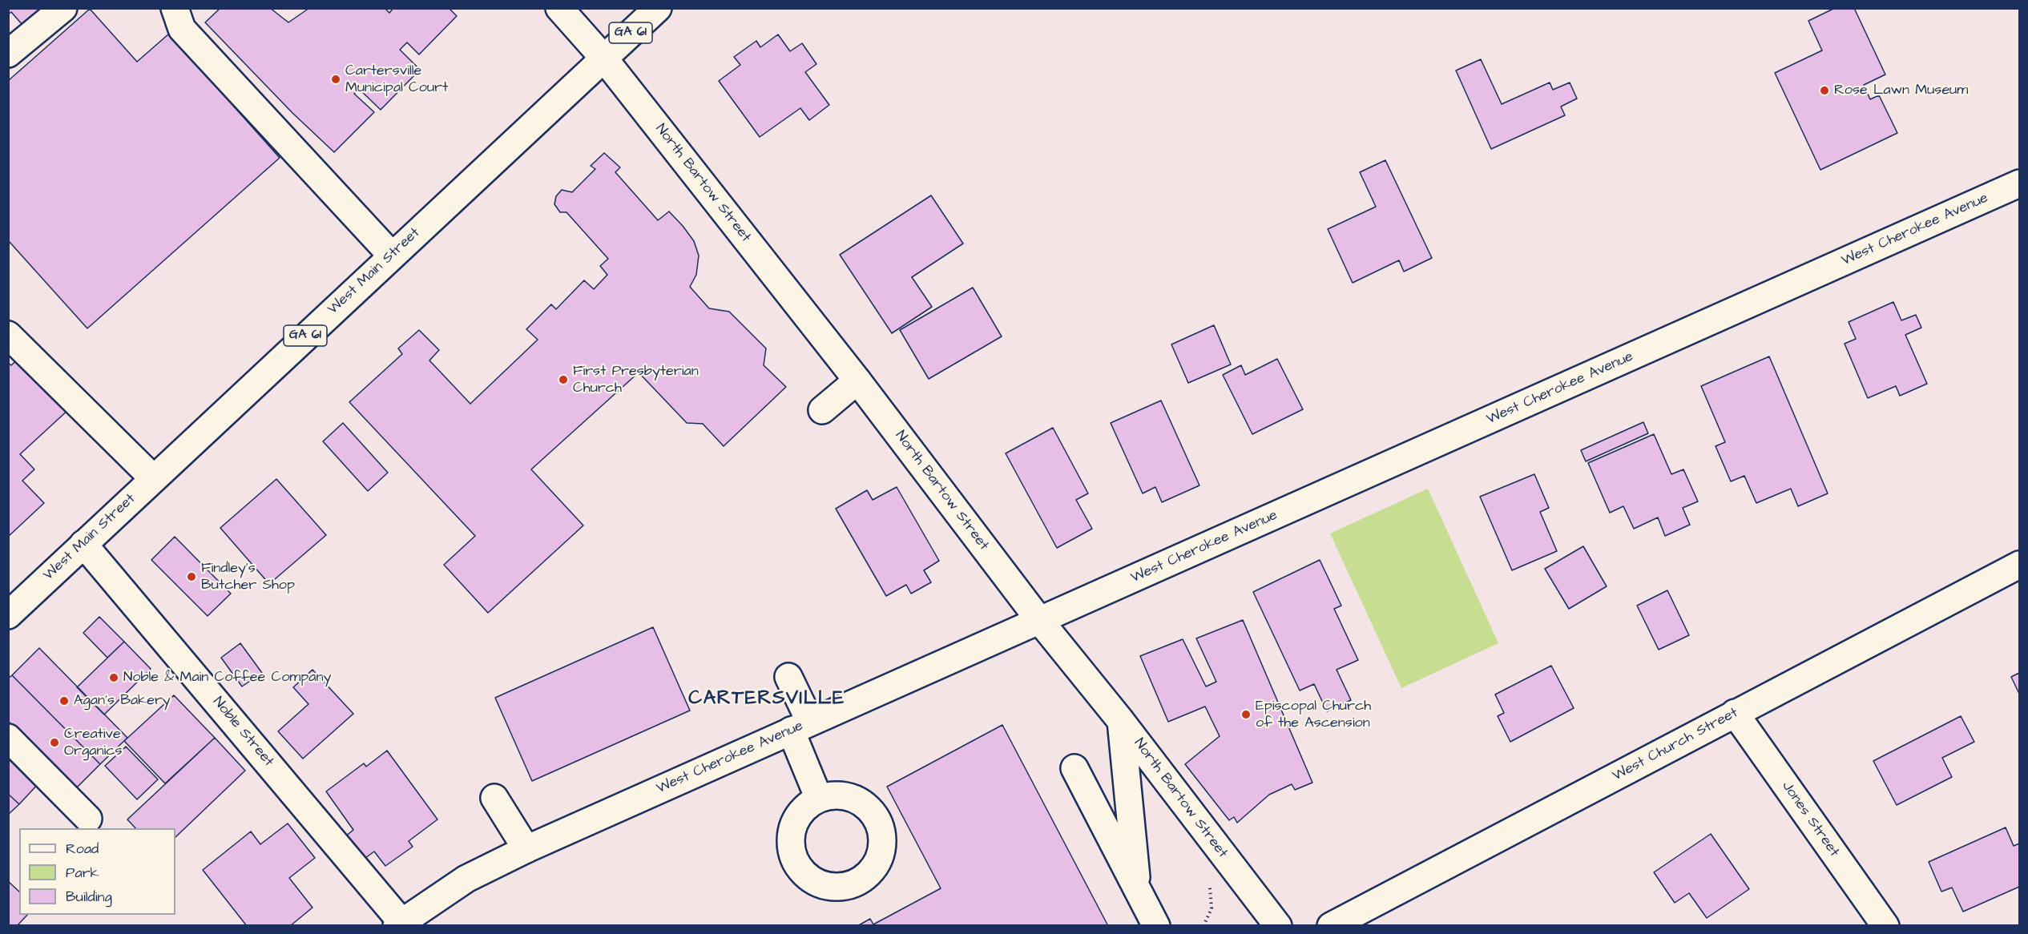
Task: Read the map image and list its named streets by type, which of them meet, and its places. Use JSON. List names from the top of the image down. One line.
{"streets":{"main road":["GA 61","North Bartow Street","West Cherokee Avenue","West Main Street","Noble Street","West Church Street","Jones Street"]},"crossings":[["North Bartow Street","West Cherokee Avenue"],["North Bartow Street","West Main Street"],["West Cherokee Avenue","Noble Street"],["West Main Street","Noble Street"],["West Church Street","Jones Street"]],"districts":["CARTERSVILLE"],"places":["Cartersville Municipal Court","Rose Lawn Museum","First Presbyterian Church","Findley's Butcher Shop","Noble & Main Coffee Company","Agan's Bakery","Episcopal Church of the Ascension","Creative Organics"],"legend":["Road","Park","Building"]}
